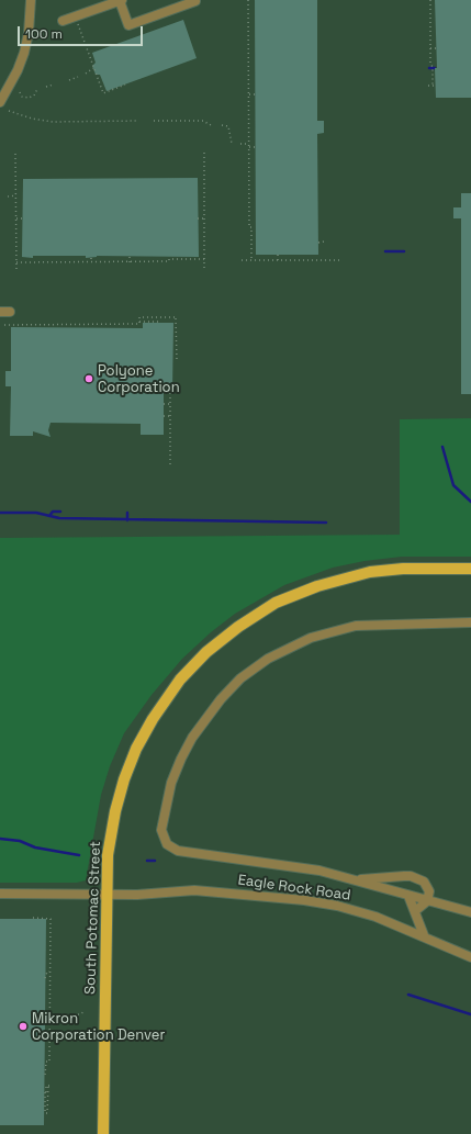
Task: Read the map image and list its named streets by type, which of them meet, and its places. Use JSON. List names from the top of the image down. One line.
{"streets":{"main road":["South Potomac Street"],"street":["Eagle Rock Road"]},"crossings":[["Eagle Rock Road","South Potomac Street"]],"places":["Polyone Corporation","Mikron Corporation Denver"],"scale_bar":"100 m"}
